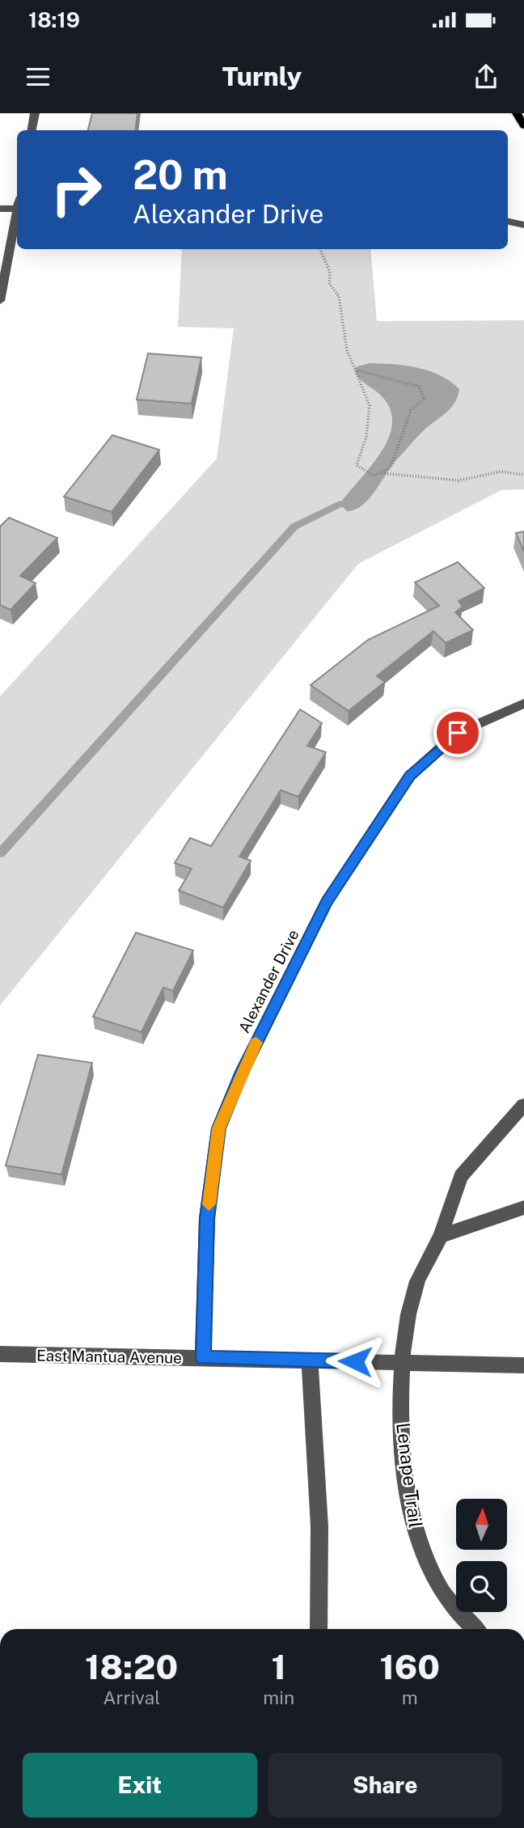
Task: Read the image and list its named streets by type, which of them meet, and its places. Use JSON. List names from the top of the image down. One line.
{"streets":{"street":["Alexander Drive","East Mantua Avenue","Lenape Trail"]},"crossings":[["Alexander Drive","East Mantua Avenue"],["East Mantua Avenue","Lenape Trail"]],"north":"top","page":{"status":"18:19","header":"Turnly","turn":["20 m","Alexander Drive"],"eta":["18:20","Arrival","1","min","160","m"],"buttons":["Exit","Share"]}}
